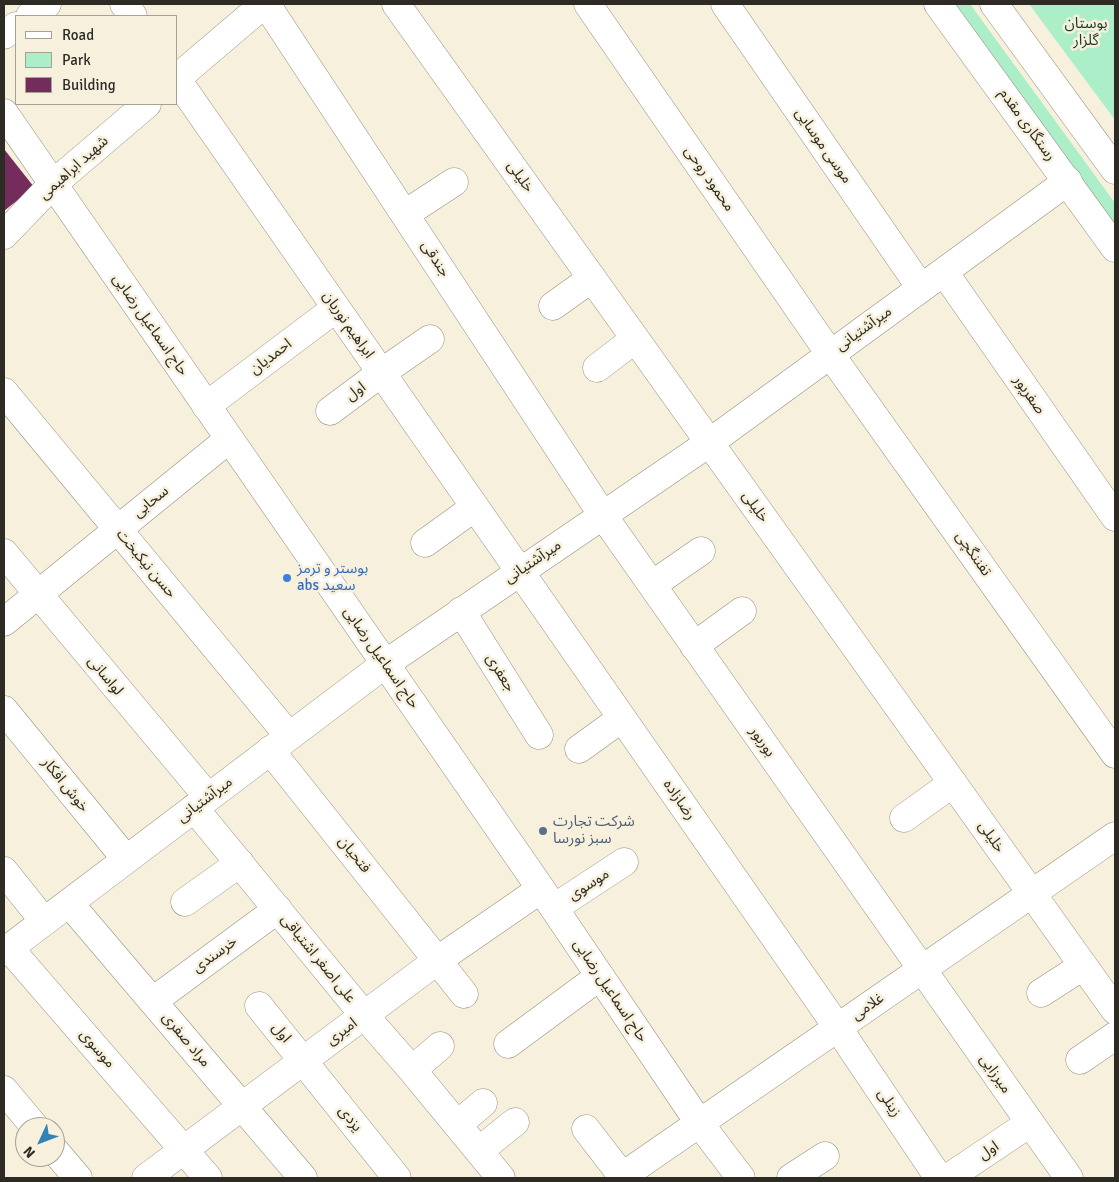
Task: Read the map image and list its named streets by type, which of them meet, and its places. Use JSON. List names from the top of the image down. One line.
{"streets":{"street":["رستگاری مقدم","موسی موسایی","شهید ابراهیمی","خلیلی","محمود روحی","جندقی","حاج اسماعیل رضایی","ابراهیم نوریان","میرآشتیانی","احمدیان","اول","صفرپور","سحابی","تفننگچی","حسن نیکبخت","جعفری","لواسانی","بوربور","خوش افکار","رضازاده","فتحیان","موسوی","خرسندی","علی اصغر اشتیاقی","غلامی","امیری","مراد صفری","میرزایی","زینلی","یزدی"]},"crossings":[["رستگاری مقدم","میرآشتیانی"],["موسی موسایی","میرآشتیانی"],["شهید ابراهیمی","حاج اسماعیل رضایی"],["خلیلی","میرآشتیانی"],["خلیلی","غلامی"],["محمود روحی","میرآشتیانی"],["محمود روحی","تفننگچی"],["جندقی","میرآشتیانی"],["جندقی","بوربور"],["حاج اسماعیل رضایی","میرآشتیانی"],["حاج اسماعیل رضایی","احمدیان"],["حاج اسماعیل رضایی","سحابی"],["حاج اسماعیل رضایی","موسوی"],["حاج اسماعیل رضایی","غلامی"],["حاج اسماعیل رضایی","امیری"],["ابراهیم نوریان","میرآشتیانی"],["ابراهیم نوریان","احمدیان"],["ابراهیم نوریان","اول"],["ابراهیم نوریان","رضازاده"],["میرآشتیانی","صفرپور"],["میرآشتیانی","تفننگچی"],["میرآشتیانی","حسن نیکبخت"],["میرآشتیانی","جعفری"],["میرآشتیانی","لواسانی"],["میرآشتیانی","بوربور"],["میرآشتیانی","خوش افکار"],["میرآشتیانی","رضازاده"],["میرآشتیانی","فتحیان"],["میرآشتیانی","موسوی"],["میرآشتیانی","علی اصغر اشتیاقی"],["میرآشتیانی","مراد صفری"],["اول","امیری"],["اول","میرزایی"],["اول","یزدی"],["سحابی","حسن نیکبخت"],["سحابی","لواسانی"],["حسن نیکبخت","فتحیان"],["لواسانی","علی اصغر اشتیاقی"],["بوربور","غلامی"],["بوربور","میرزایی"],["رضازاده","غلامی"],["رضازاده","زینلی"],["فتحیان","امیری"],["موسوی","امیری"],["خرسندی","علی اصغر اشتیاقی"],["خرسندی","مراد صفری"],["علی اصغر اشتیاقی","امیری"],["غلامی","میرزایی"],["غلامی","زینلی"],["امیری","مراد صفری"],["امیری","یزدی"]],"parks":["بوستان گلزار"],"places":["بوستر و ترمز abs سعید","شرکت تجارت سبز نورسا"],"legend":["Road","Park","Building"],"north":"bottom left"}
